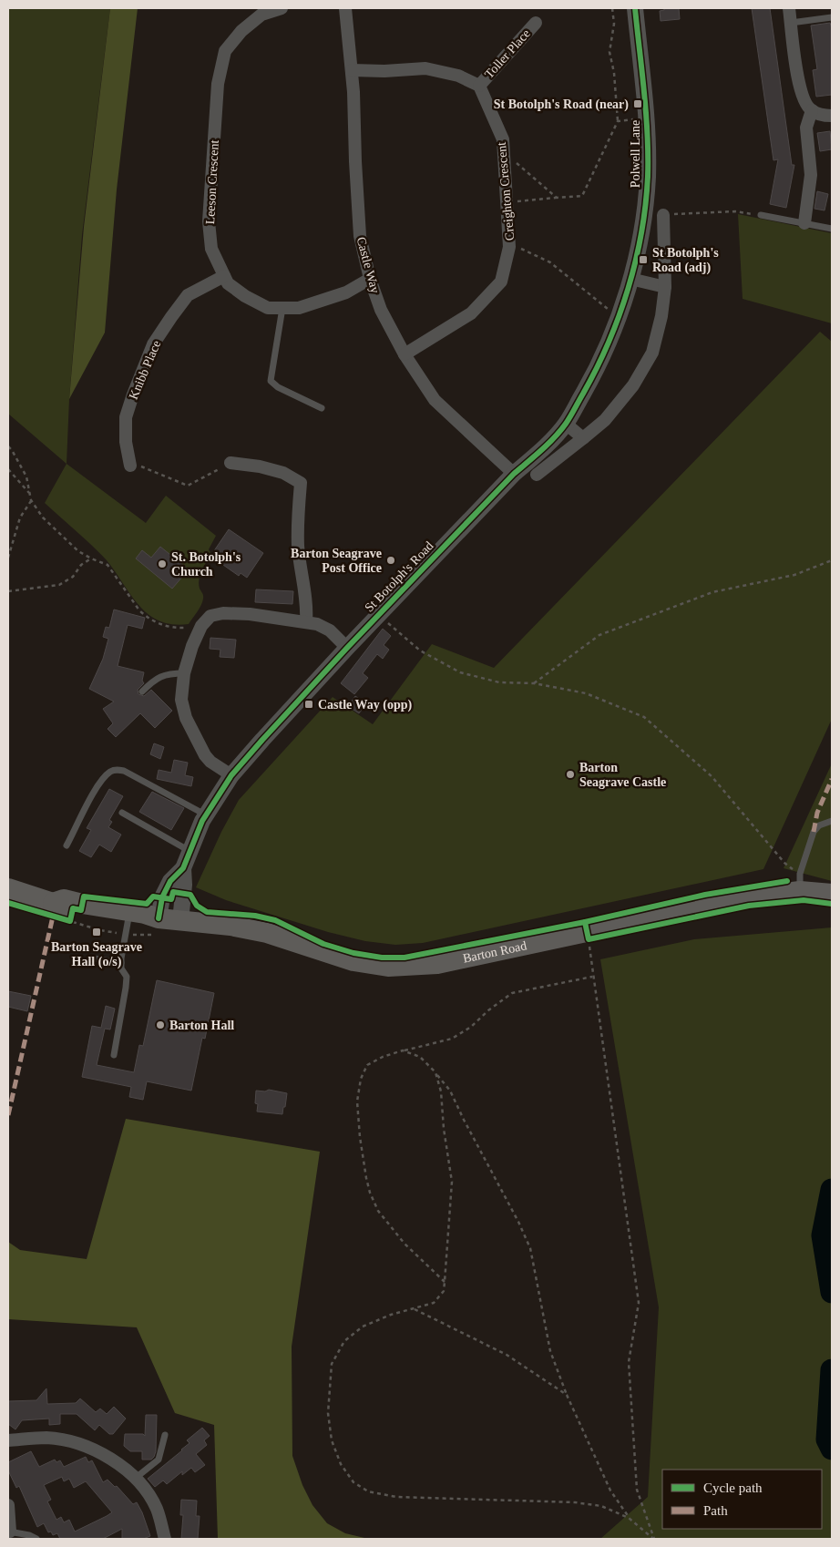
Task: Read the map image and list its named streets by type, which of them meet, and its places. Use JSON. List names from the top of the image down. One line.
{"streets":{"main road":["Barton Road"],"street":["Toller Place","Polwell Lane","Leeson Crescent","Creighton Crescent","Castle Way","Knibb Place","St Botolph's Road"]},"crossings":[["Toller Place","Creighton Crescent"],["Polwell Lane","St Botolph's Road"],["Leeson Crescent","Castle Way"],["Leeson Crescent","Knibb Place"],["Creighton Crescent","Castle Way"],["Castle Way","St Botolph's Road"],["St Botolph's Road","Barton Road"]],"places":{"transit":["St Botolph's Road (near)","St Botolph's Road (adj)","Castle Way (opp)","Barton Seagrave Hall (o/s)"],"other":["Barton Seagrave Post Office","St. Botolph's Church","Barton Seagrave Castle","Barton Hall"]},"legend":["Cycle path","Path"]}
